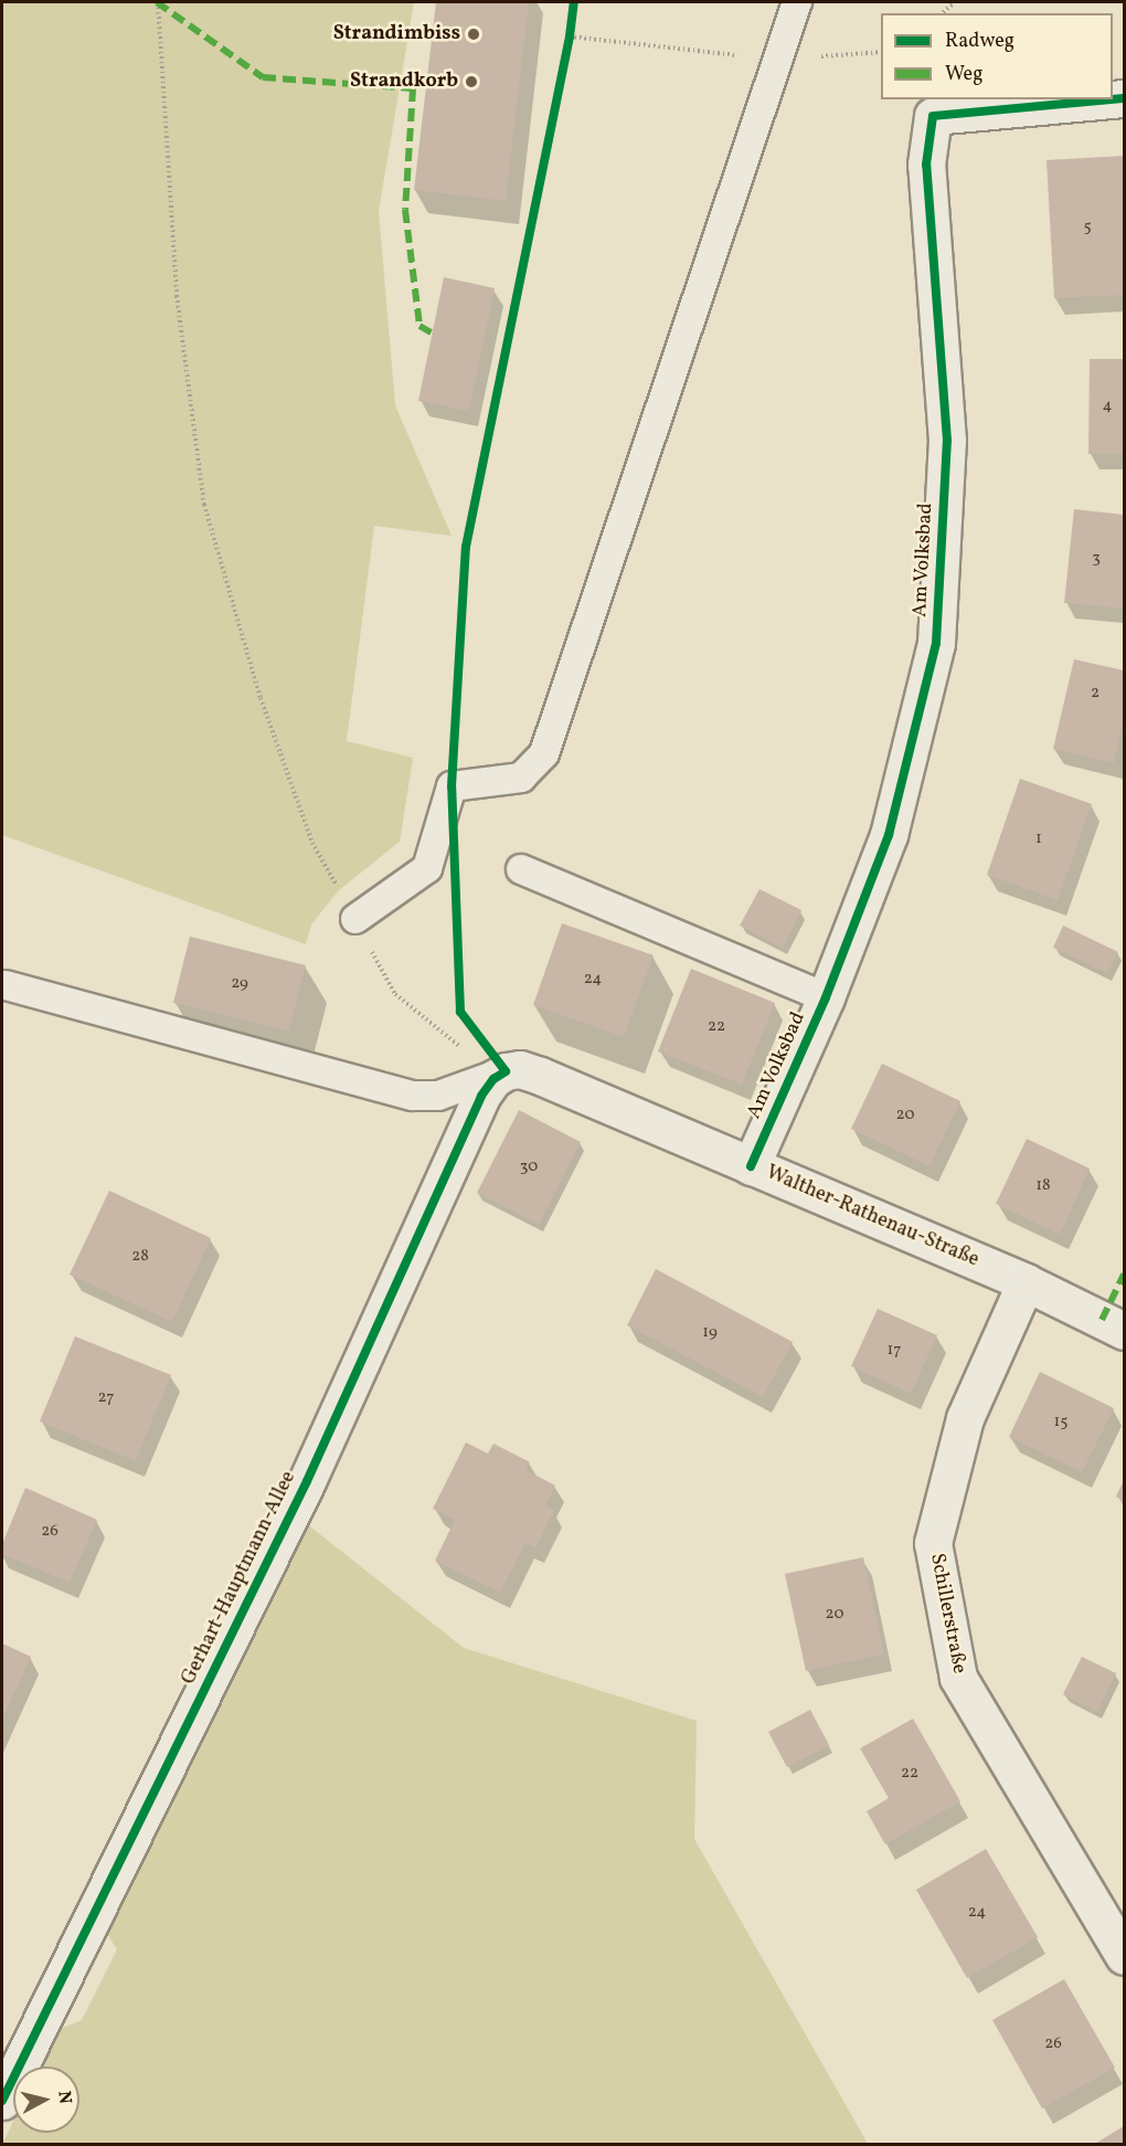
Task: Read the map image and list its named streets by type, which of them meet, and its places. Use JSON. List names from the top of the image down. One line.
{"streets":{"street":["Am Volksbad","Walther-Rathenau-Straße","Gerhart-Hauptmann-Allee","Schillerstraße"]},"crossings":[["Am Volksbad","Walther-Rathenau-Straße"],["Walther-Rathenau-Straße","Gerhart-Hauptmann-Allee"],["Walther-Rathenau-Straße","Schillerstraße"]],"places":["Strandimbiss","Strandkorb"],"house_numbers":["5","4","3","2","1","24","29","22","20","30","18","28","19","17","27","15","26","20","22","24","26"],"legend":["Radweg","Weg"],"north":"right"}
